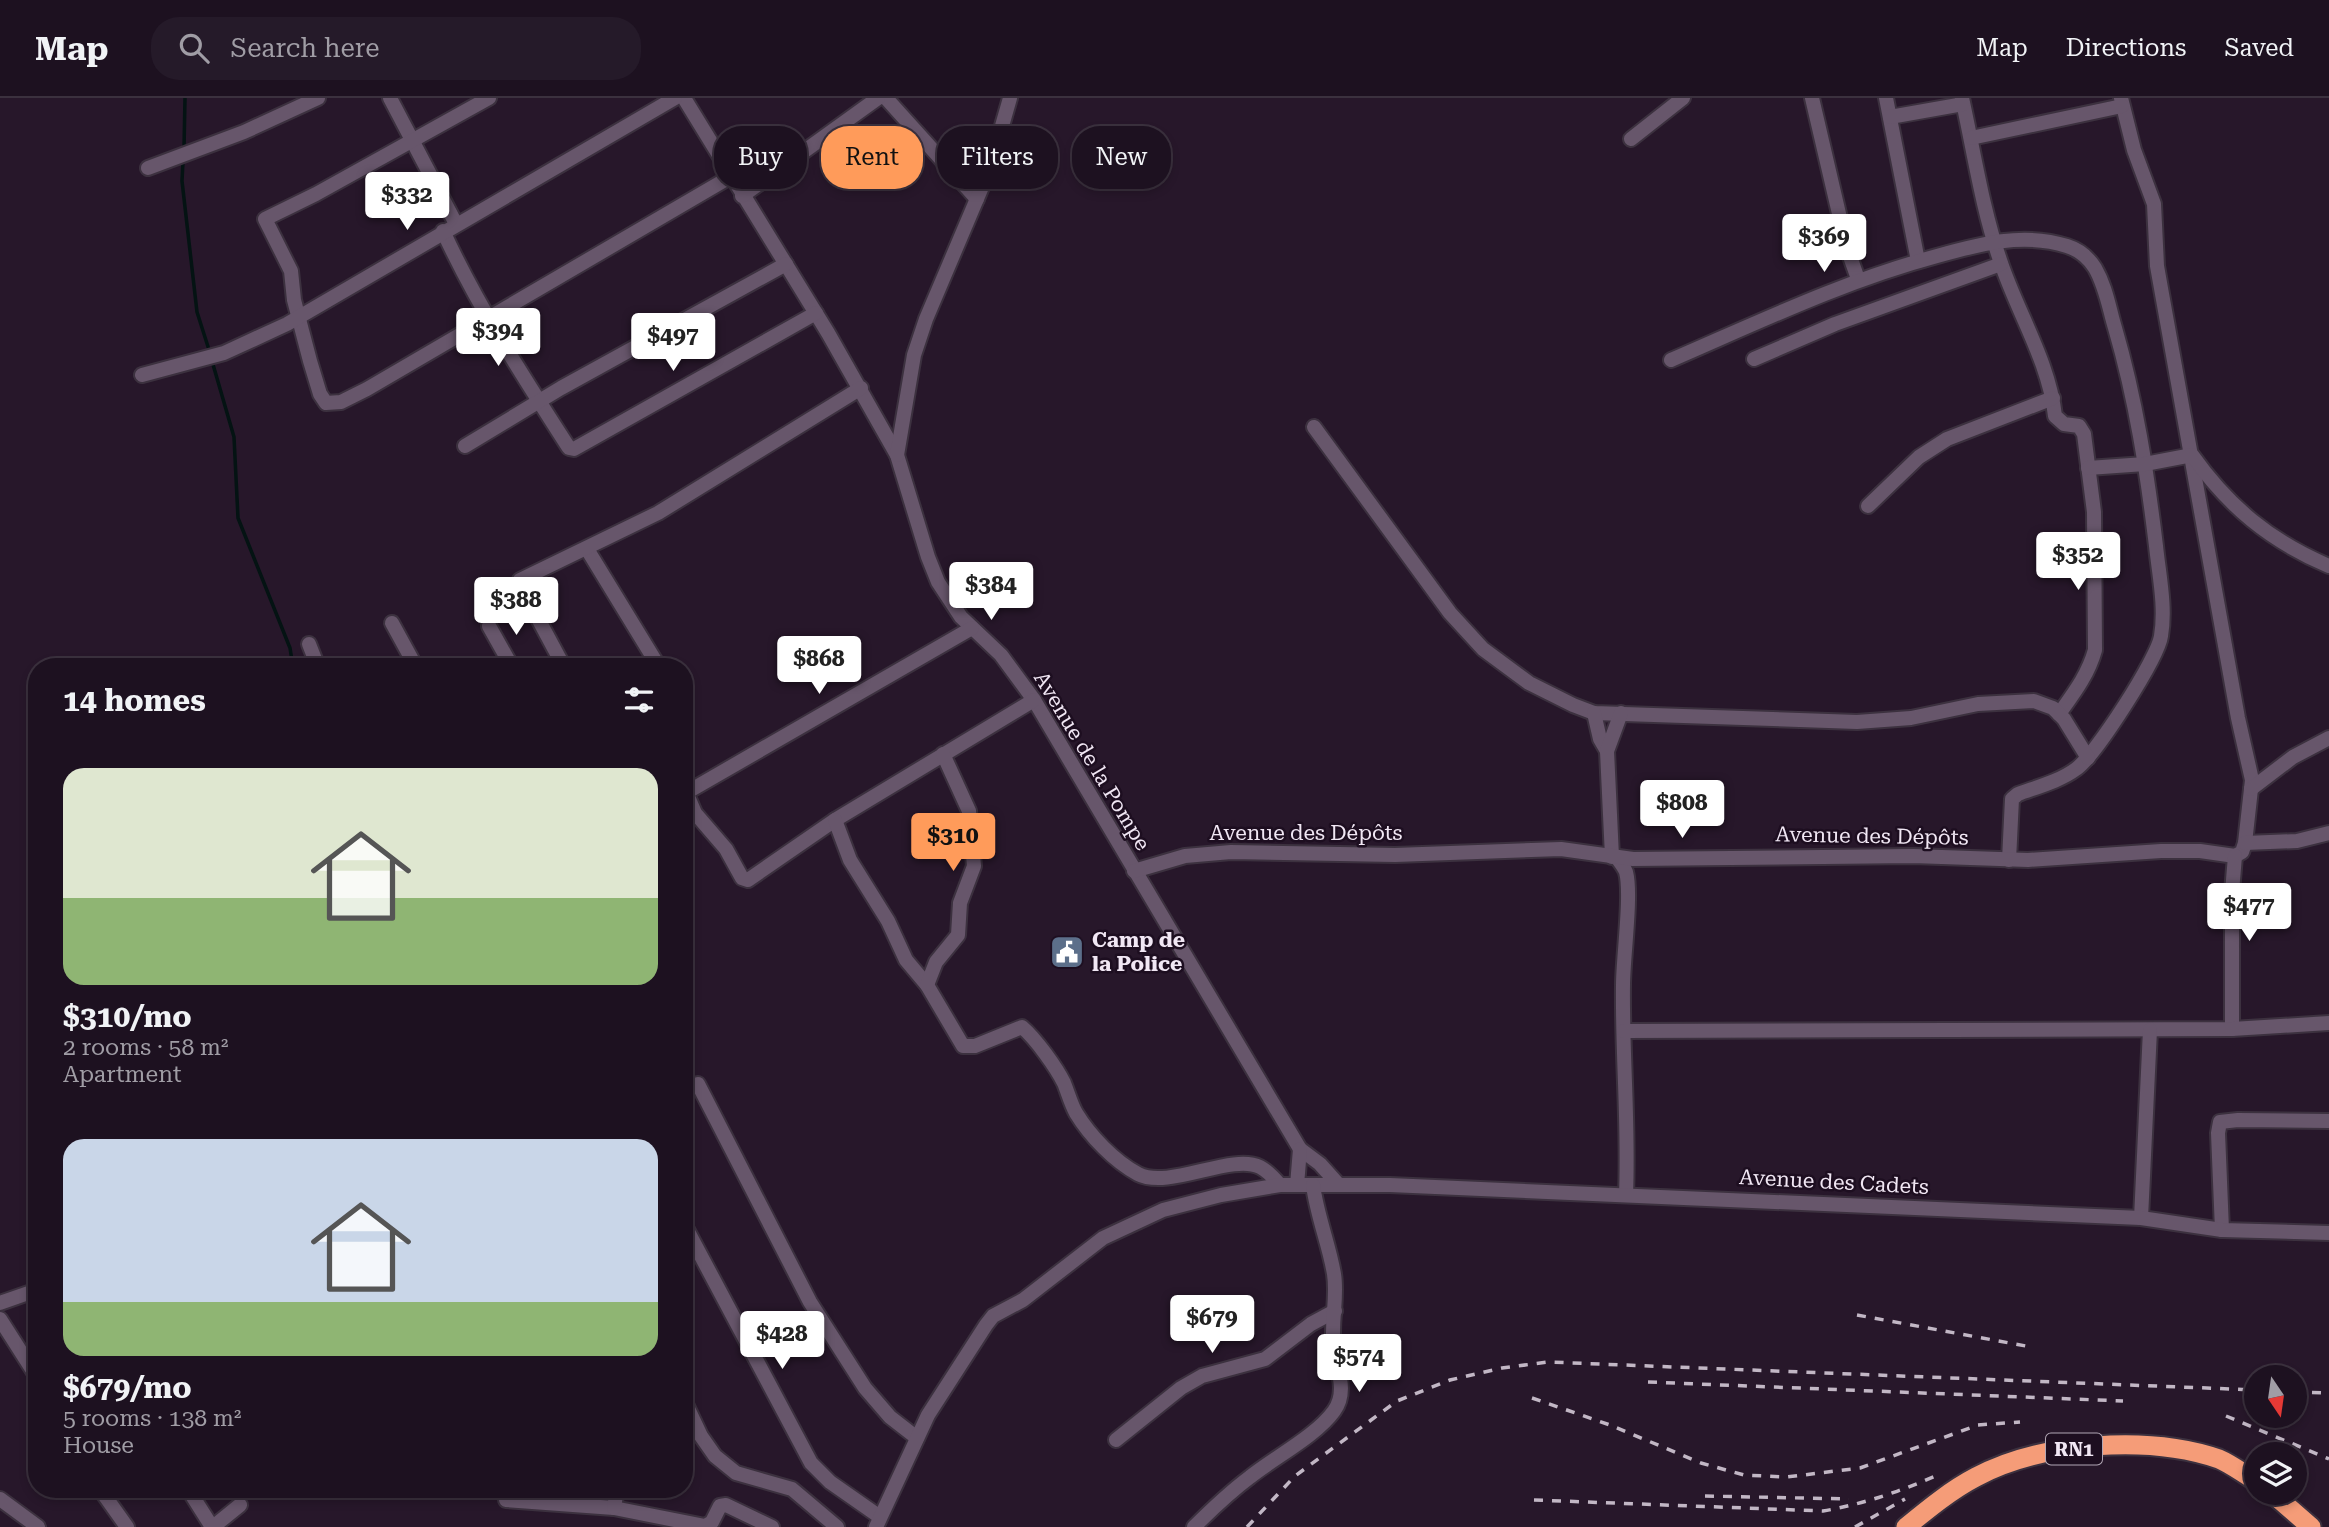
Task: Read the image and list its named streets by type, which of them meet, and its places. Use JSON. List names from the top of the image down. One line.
{"streets":{"highway":["RN1"],"street":["Avenue de la Pompe","Avenue des Dépôts","Avenue des Cadets"]},"crossings":[["Avenue de la Pompe","Avenue des Dépôts"],["Avenue de la Pompe","Avenue des Cadets"]],"places":{"public building":["Camp de la Police"]},"north":"bottom","page":{"header":"Map","search":"Search here","nav":["Map","Directions","Saved"],"chip":["Buy","Rent","Filters","New"],"price":["$332","$369","$394","$497","$352","$384","$388","$868","$808","$310","$477","$679","$428","$574"],"heading":"14 homes","list":[{"name":"$310/mo","note":"2 rooms · 58 m² · Apartment"},{"name":"$679/mo","note":"5 rooms · 138 m² · House"}]}}
